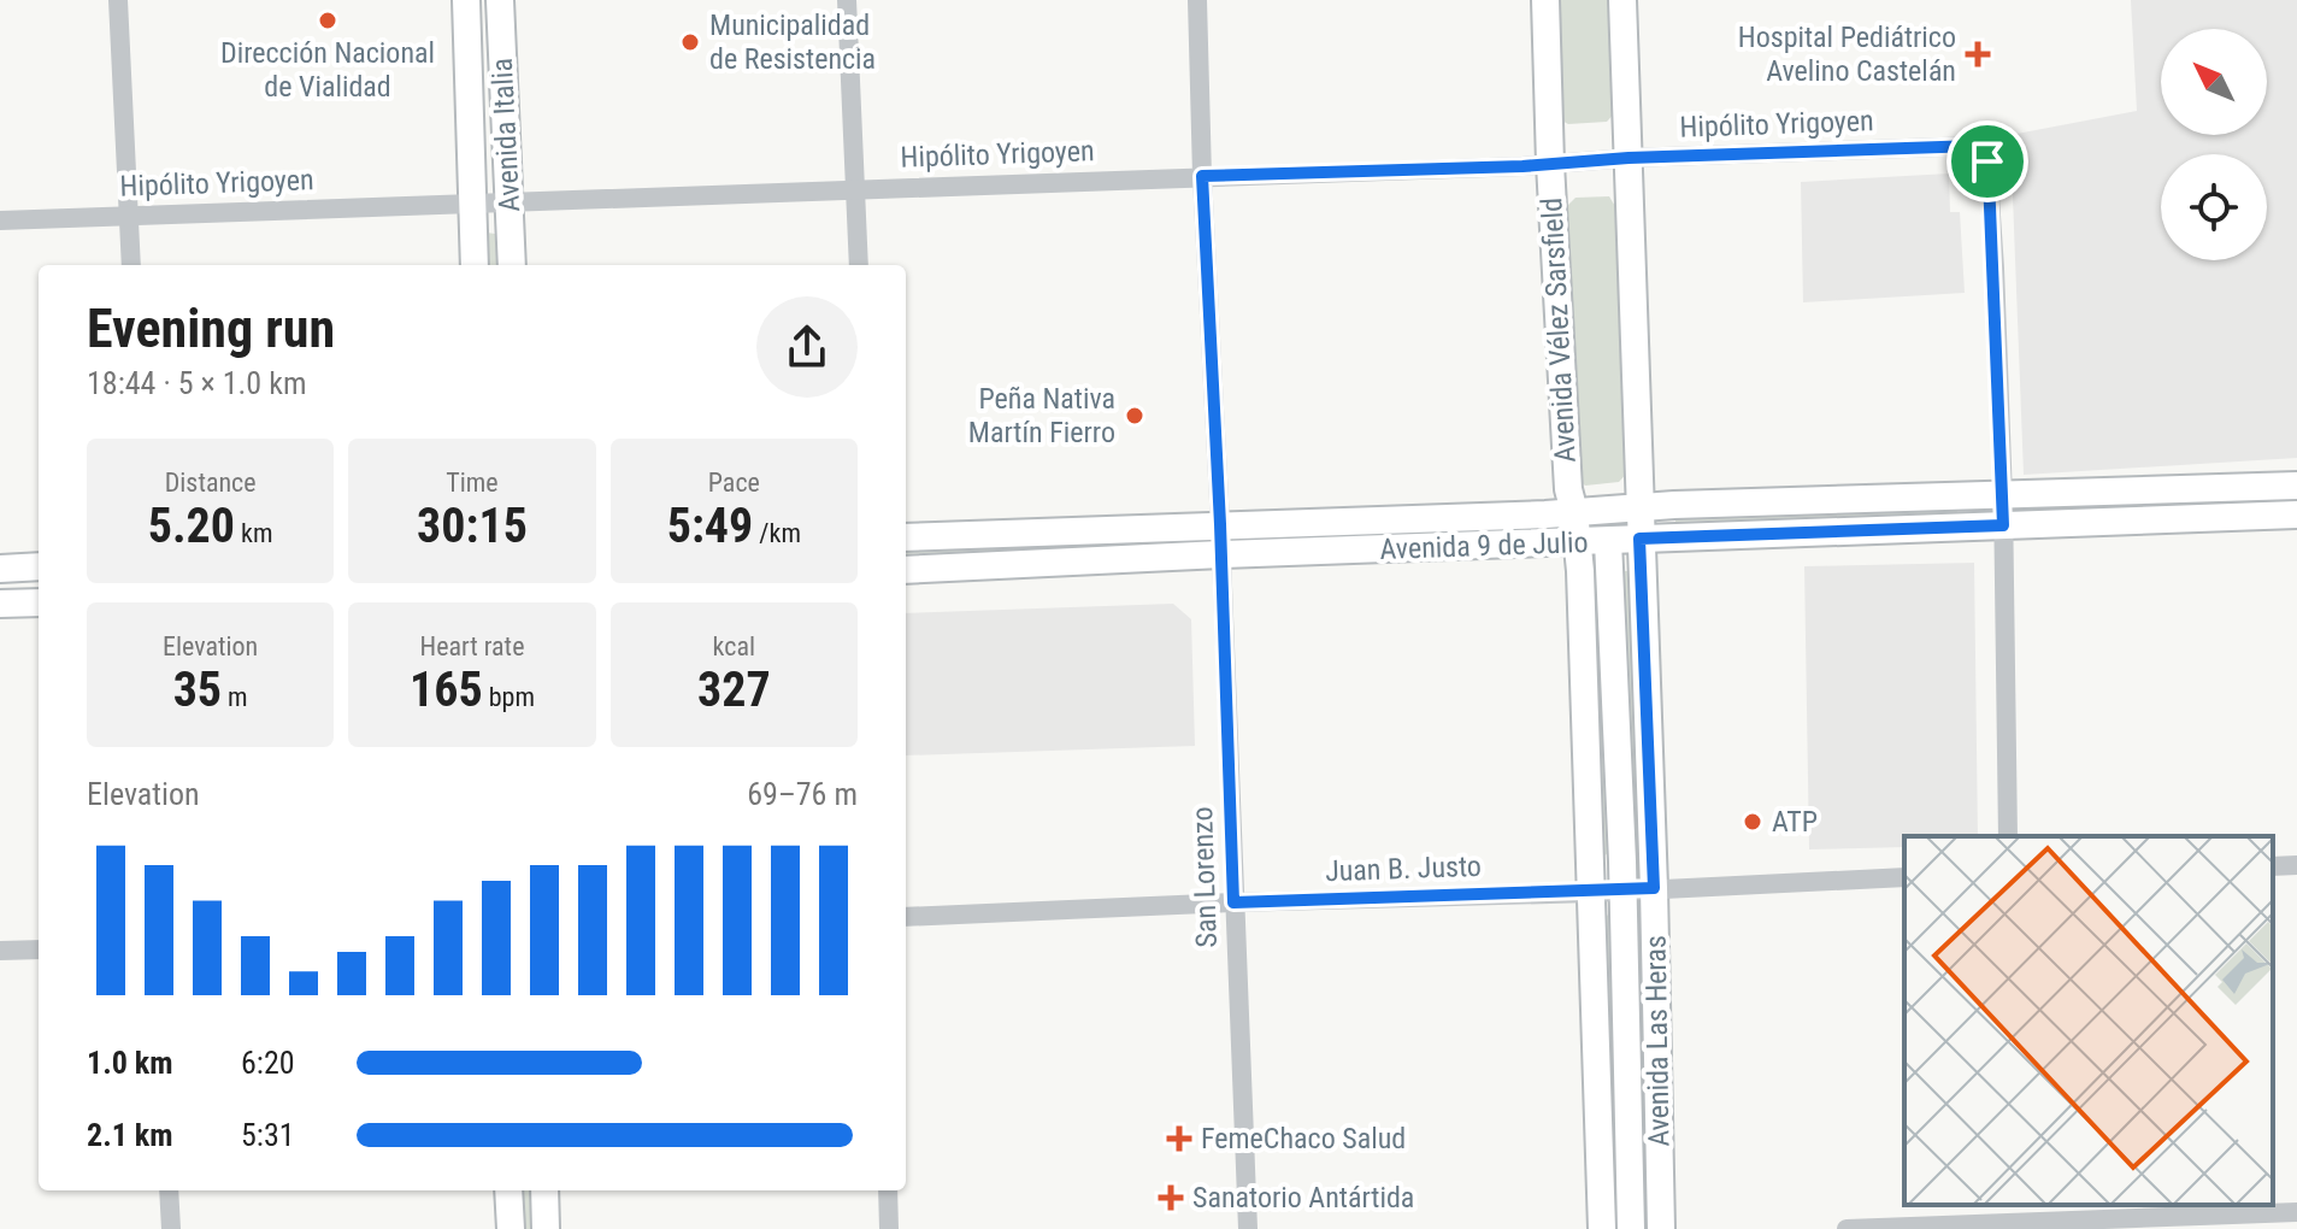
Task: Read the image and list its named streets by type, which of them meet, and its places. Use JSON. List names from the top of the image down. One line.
{"streets":{"main road":["Avenida Italia","Avenida Vélez Sarsfield","Avenida 9 de Julio","Avenida Las Heras"],"street":["Hipólito Yrigoyen","Juan B. Justo","San Lorenzo"]},"crossings":[["Hipólito Yrigoyen","Avenida Italia"],["Hipólito Yrigoyen","Avenida Vélez Sarsfield"],["Hipólito Yrigoyen","Avenida 9 de Julio"],["Hipólito Yrigoyen","San Lorenzo"],["Avenida Vélez Sarsfield","Avenida 9 de Julio"],["Avenida Vélez Sarsfield","Avenida Las Heras"],["Avenida 9 de Julio","San Lorenzo"],["Avenida 9 de Julio","Avenida Las Heras"],["Juan B. Justo","San Lorenzo"],["Juan B. Justo","Avenida Las Heras"]],"places":{"other":["Dirección Nacional de Vialidad","Municipalidad de Resistencia","Peña Nativa Martín Fierro","ATP"],"health":["Hospital Pediátrico Avelino Castelán","FemeChaco Salud","Sanatorio Antártida"]},"north":"top left","page":{"heading":["Evening run","18:44 · 5 × 1.0 km"],"stats":[["Distance","5.20 km"],["Time","30:15"],["Pace","5:49 /km"],["Elevation","35 m"],["Heart rate","165 bpm"],["kcal","327"]],"chart":["Elevation","69–76 m"],"list":[{"name":"1.0 km","note":"6:20"},{"name":"2.1 km","note":"5:31"}]}}
